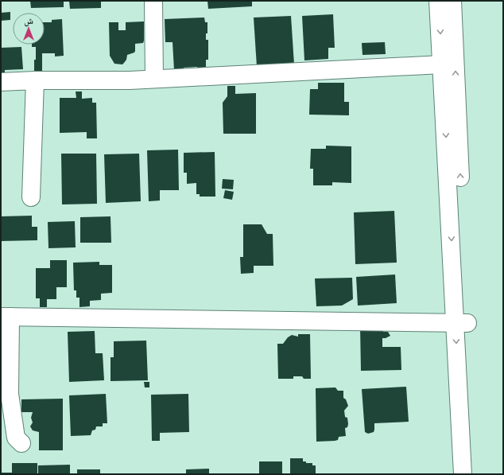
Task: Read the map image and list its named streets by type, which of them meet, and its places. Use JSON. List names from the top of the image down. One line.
{"north":"top"}
